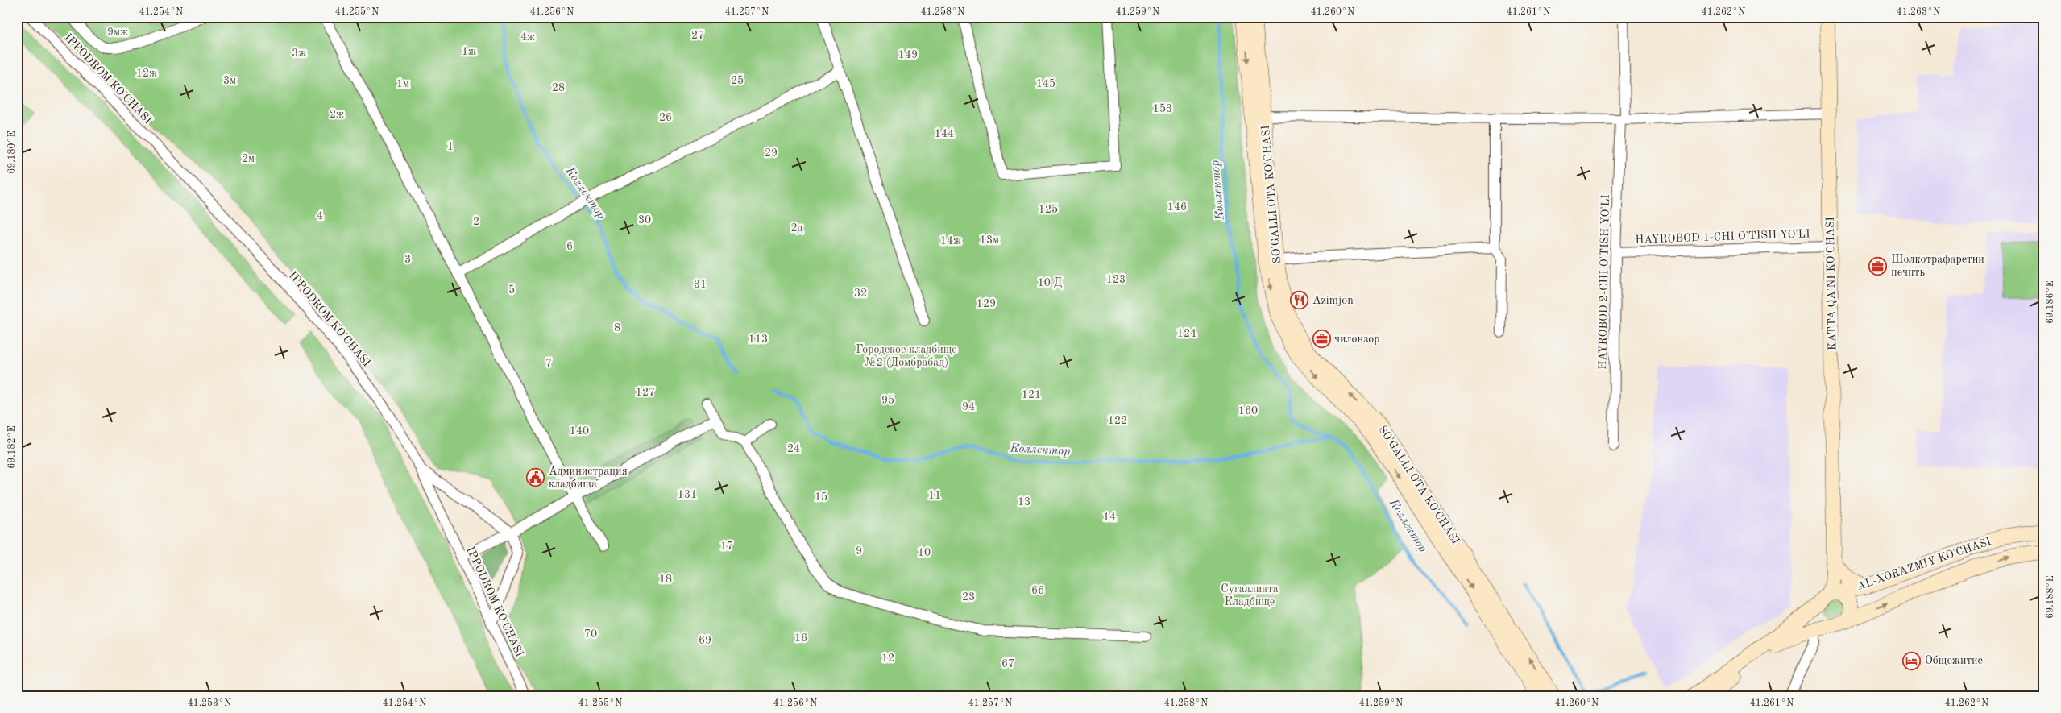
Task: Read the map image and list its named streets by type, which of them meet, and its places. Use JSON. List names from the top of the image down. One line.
{"streets":{"main road":["SO'GALLI OTA KO'CHASI","KATTA QA'NI KO'CHASI","AL-XORAZMIY KO'CHASI"],"street":["IPPODROM KO'CHASI","HAYROBOD 1-CHI O'TISH YO'LI","HAYROBOD 2-CHI O'TISH YO'LI"]},"crossings":[["HAYROBOD 1-CHI O'TISH YO'LI","HAYROBOD 2-CHI O'TISH YO'LI"],["HAYROBOD 1-CHI O'TISH YO'LI","KATTA QA'NI KO'CHASI"]],"water":["Коллектор"],"parks":["9мж","27","4ж","1ж","3ж","149","12ж","3м","25","1м","145","28","153","2ж","26","144","1","29","2м","146","125","4","30","2","2д","13м","14ж","6","3","123","10 Д","31","5","32","129","8","124","113","Городское кладбище №2 (Домбрабад)","7","127","121","95","94","160","122","140","24","131","11","15","13","14","17","9","10","18","Сугаллиата Кладбище","66","23","70","16","69","12","67"],"places":{"office":["Шолкотрафаретни печпть","чилонзор"],"restaurant":["Azimjon"],"public building":["Администрация кладбища"],"hotel":["Общежитие"]},"coordinates":["41.254°N","41.255°N","41.256°N","41.257°N","41.258°N","41.259°N","41.260°N","41.261°N","41.262°N","41.263°N","69.180°E","69.186°E","69.182°E","69.188°E","41.253°N"]}
